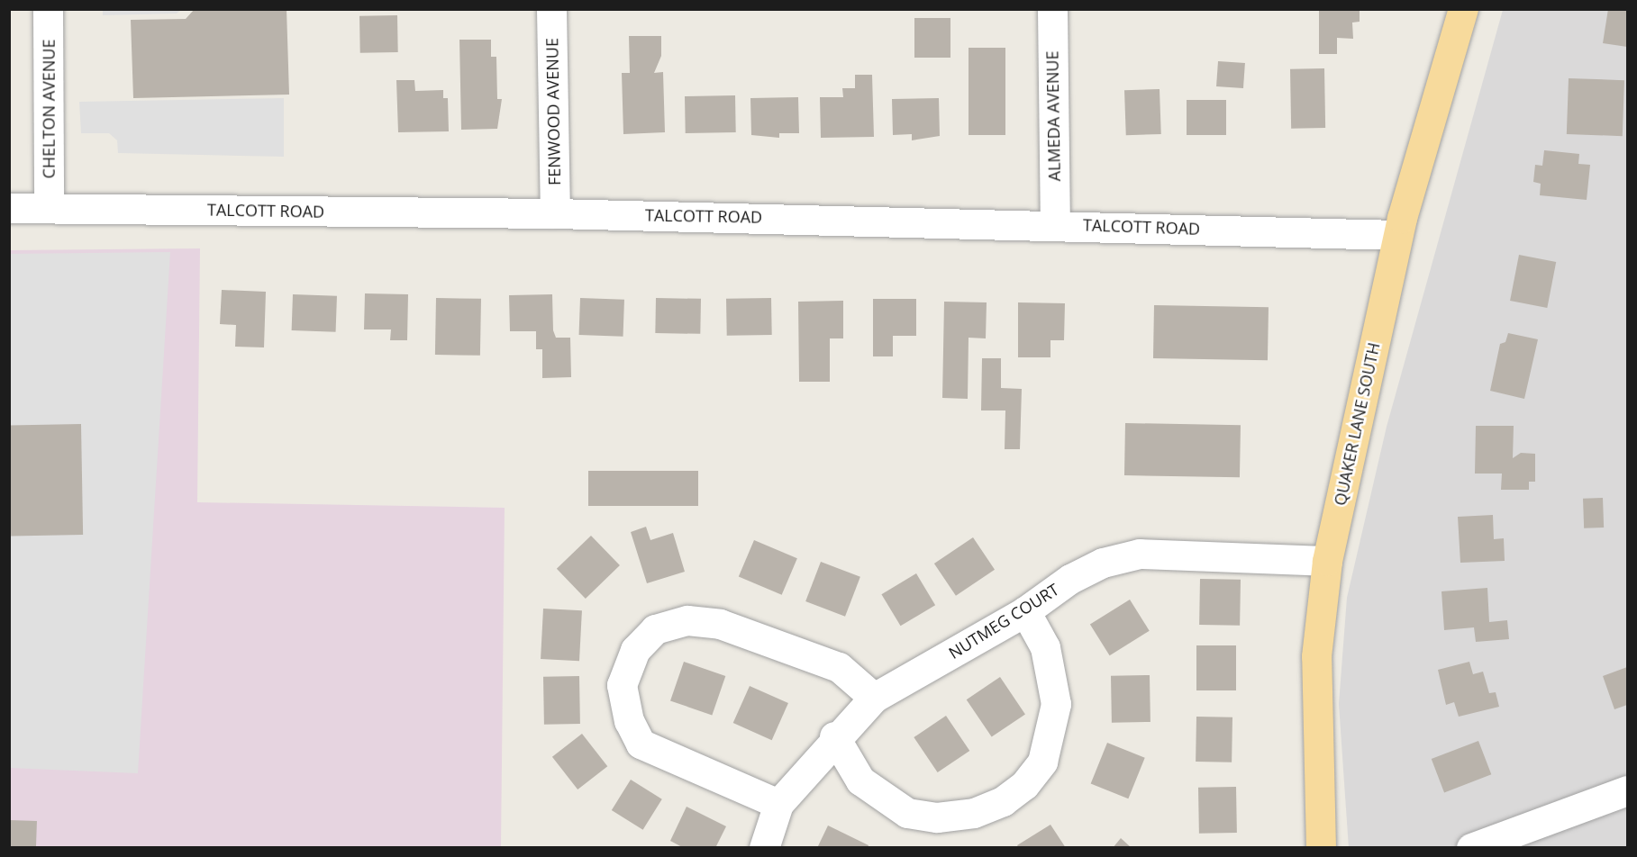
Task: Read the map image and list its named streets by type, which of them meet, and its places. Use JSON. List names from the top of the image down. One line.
{"streets":{"main road":["QUAKER LANE SOUTH"],"street":["CHELTON AVENUE","FENWOOD AVENUE","ALMEDA AVENUE","TALCOTT ROAD","NUTMEG COURT"]},"crossings":[["CHELTON AVENUE","TALCOTT ROAD"],["FENWOOD AVENUE","TALCOTT ROAD"],["ALMEDA AVENUE","TALCOTT ROAD"],["TALCOTT ROAD","QUAKER LANE SOUTH"],["QUAKER LANE SOUTH","NUTMEG COURT"]]}
